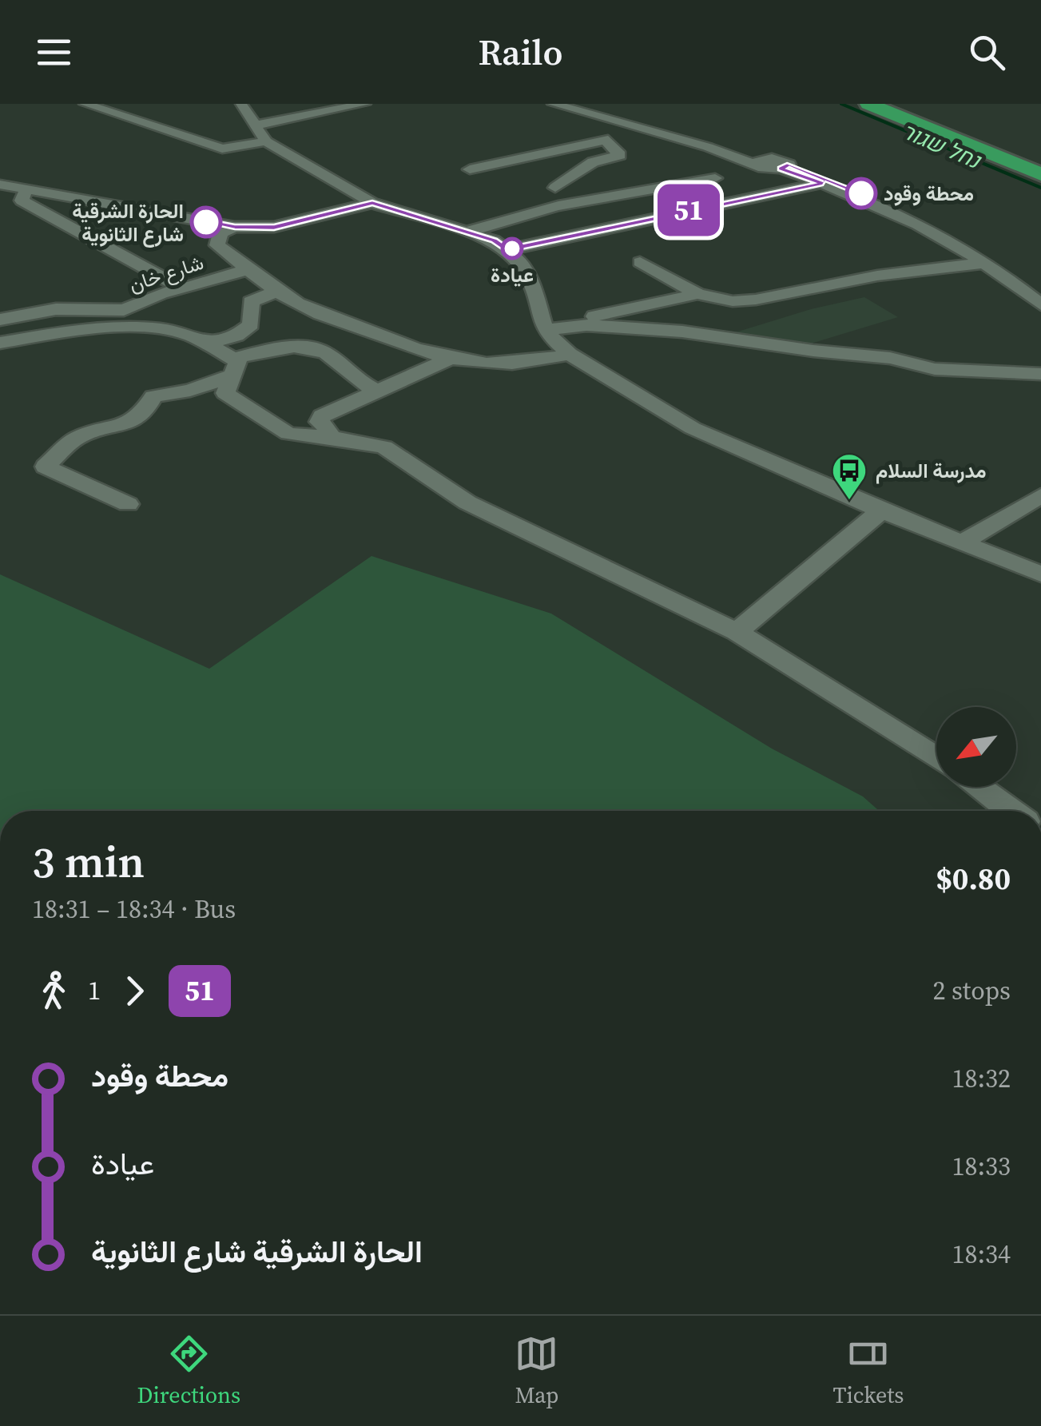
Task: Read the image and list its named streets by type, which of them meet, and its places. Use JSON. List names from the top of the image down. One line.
{"streets":{"street":["شارع خان"]},"water":["נחל שגור"],"places":{"other":["محطة وقود","الحارة الشرقية شارع الثانوية","عيادة"],"bus stop":["مدرسة السلام"]},"lines":["bus line 51"],"north":"bottom left","page":{"header":"Railo","on_map":"51","heading":["3 min","18:31 – 18:34 · Bus","$0.80"],"legs":["1","51","2 stops"],"list":[{"name":"محطة وقود","value":"18:32"},{"name":"عيادة","value":"18:33"},{"name":"الحارة الشرقية شارع الثانوية","value":"18:34"}],"tabs":["Directions","Map","Tickets"]}}
